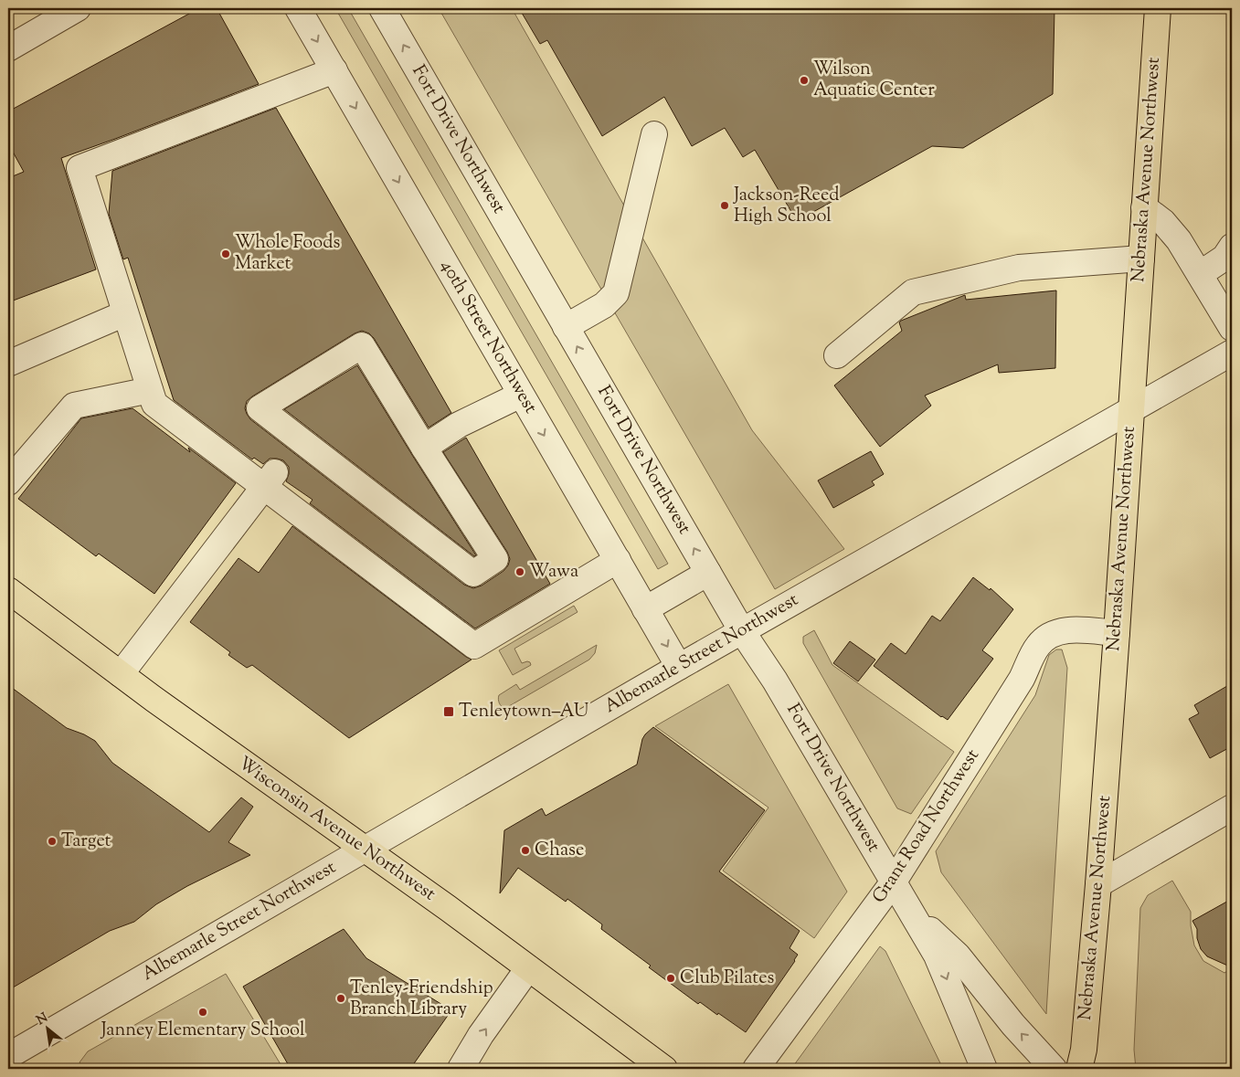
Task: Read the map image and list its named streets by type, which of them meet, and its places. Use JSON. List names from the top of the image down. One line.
{"streets":{"main road":["Nebraska Avenue Northwest","Wisconsin Avenue Northwest"],"street":["Fort Drive Northwest","40th Street Northwest","Albemarle Street Northwest","Grant Road Northwest"]},"crossings":[["Fort Drive Northwest","Albemarle Street Northwest"],["Fort Drive Northwest","Grant Road Northwest"],["Nebraska Avenue Northwest","Albemarle Street Northwest"],["Nebraska Avenue Northwest","Grant Road Northwest"],["40th Street Northwest","Albemarle Street Northwest"],["Albemarle Street Northwest","Wisconsin Avenue Northwest"]],"one_way":["40th Street Northwest"],"places":{"other":["Wilson Aquatic Center","Jackson-Reed High School","Whole Foods Market","Wawa","Target","Chase","Club Pilates","Tenley-Friendship Branch Library","Janney Elementary School"],"transit":["Tenleytown–AU"]},"north":"top left"}
